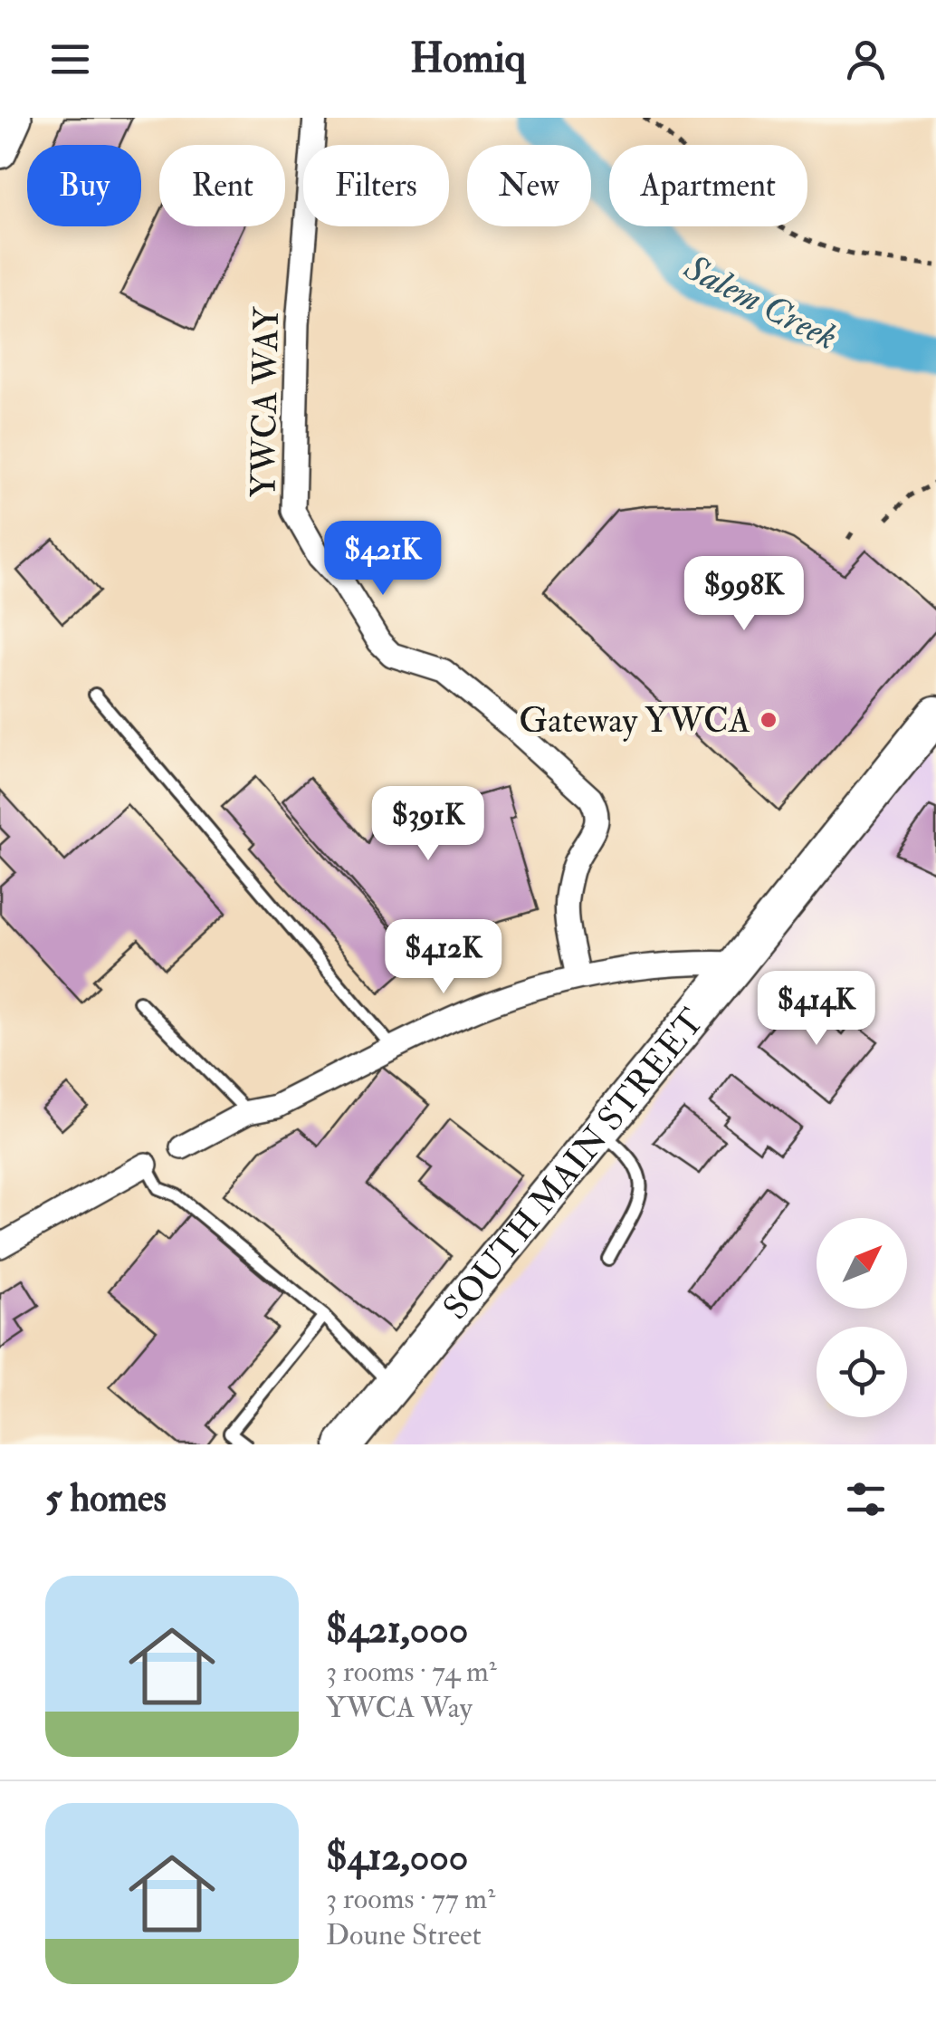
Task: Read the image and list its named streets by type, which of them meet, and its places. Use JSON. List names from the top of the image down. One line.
{"streets":{"main road":["SOUTH MAIN STREET"],"street":["YWCA WAY"]},"water":["Salem Creek"],"places":["Gateway YWCA"],"north":"top right","page":{"header":"Homiq","chip":["Buy","Rent","Filters","New","Apartment"],"price":["$421K","$998K","$391K","$412K","$414K"],"heading":"5 homes","list":[{"name":"$421,000","note":"3 rooms · 74 m² · YWCA Way"},{"name":"$412,000","note":"3 rooms · 77 m² · Doune Street"}]}}
